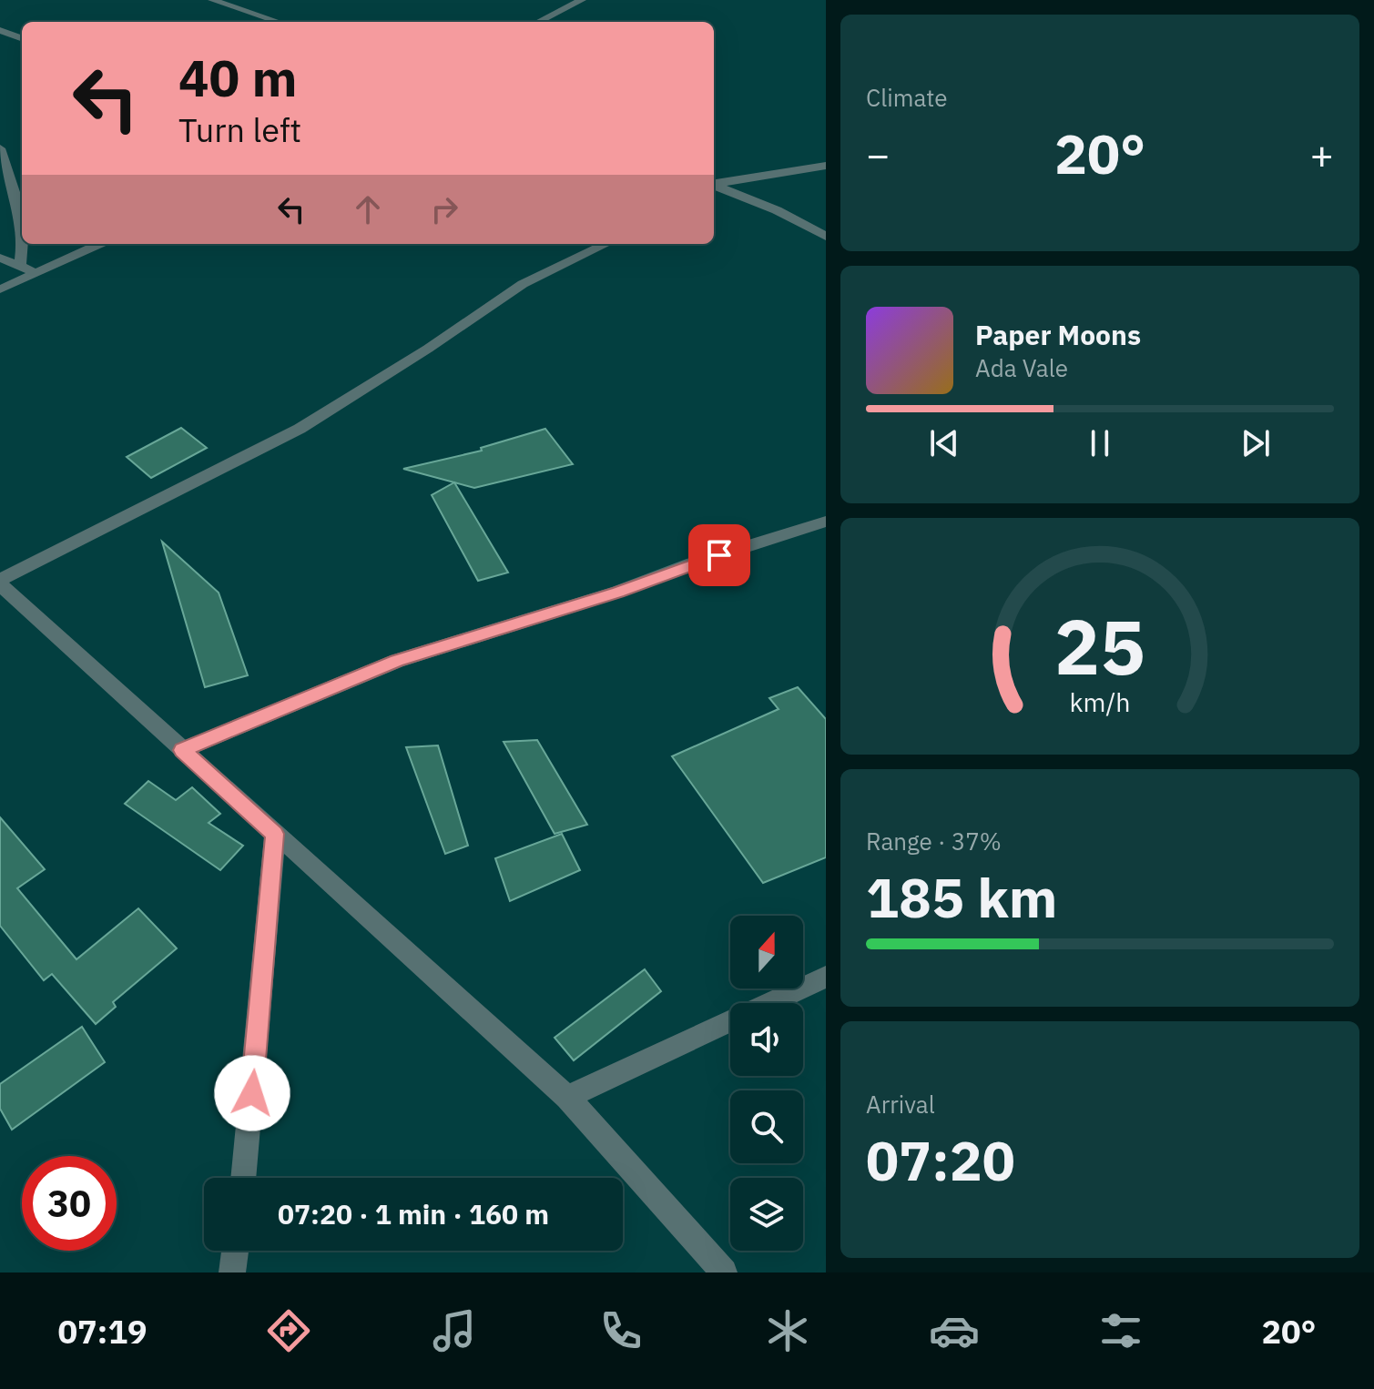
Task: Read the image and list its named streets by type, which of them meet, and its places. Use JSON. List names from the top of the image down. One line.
{"north":"top","page":{"tile":["Climate",["Range · 37%","185 km"],["Arrival","07:20"]],"turn":["40 m","Turn left"],"heat":["−","20°","+"],"song":["Paper Moons","Ada Vale"],"limit":"30","trip":"07:20 · 1 min · 160 m","tabs":["07:19","20°"],"gauge":["25","km/h"]}}
